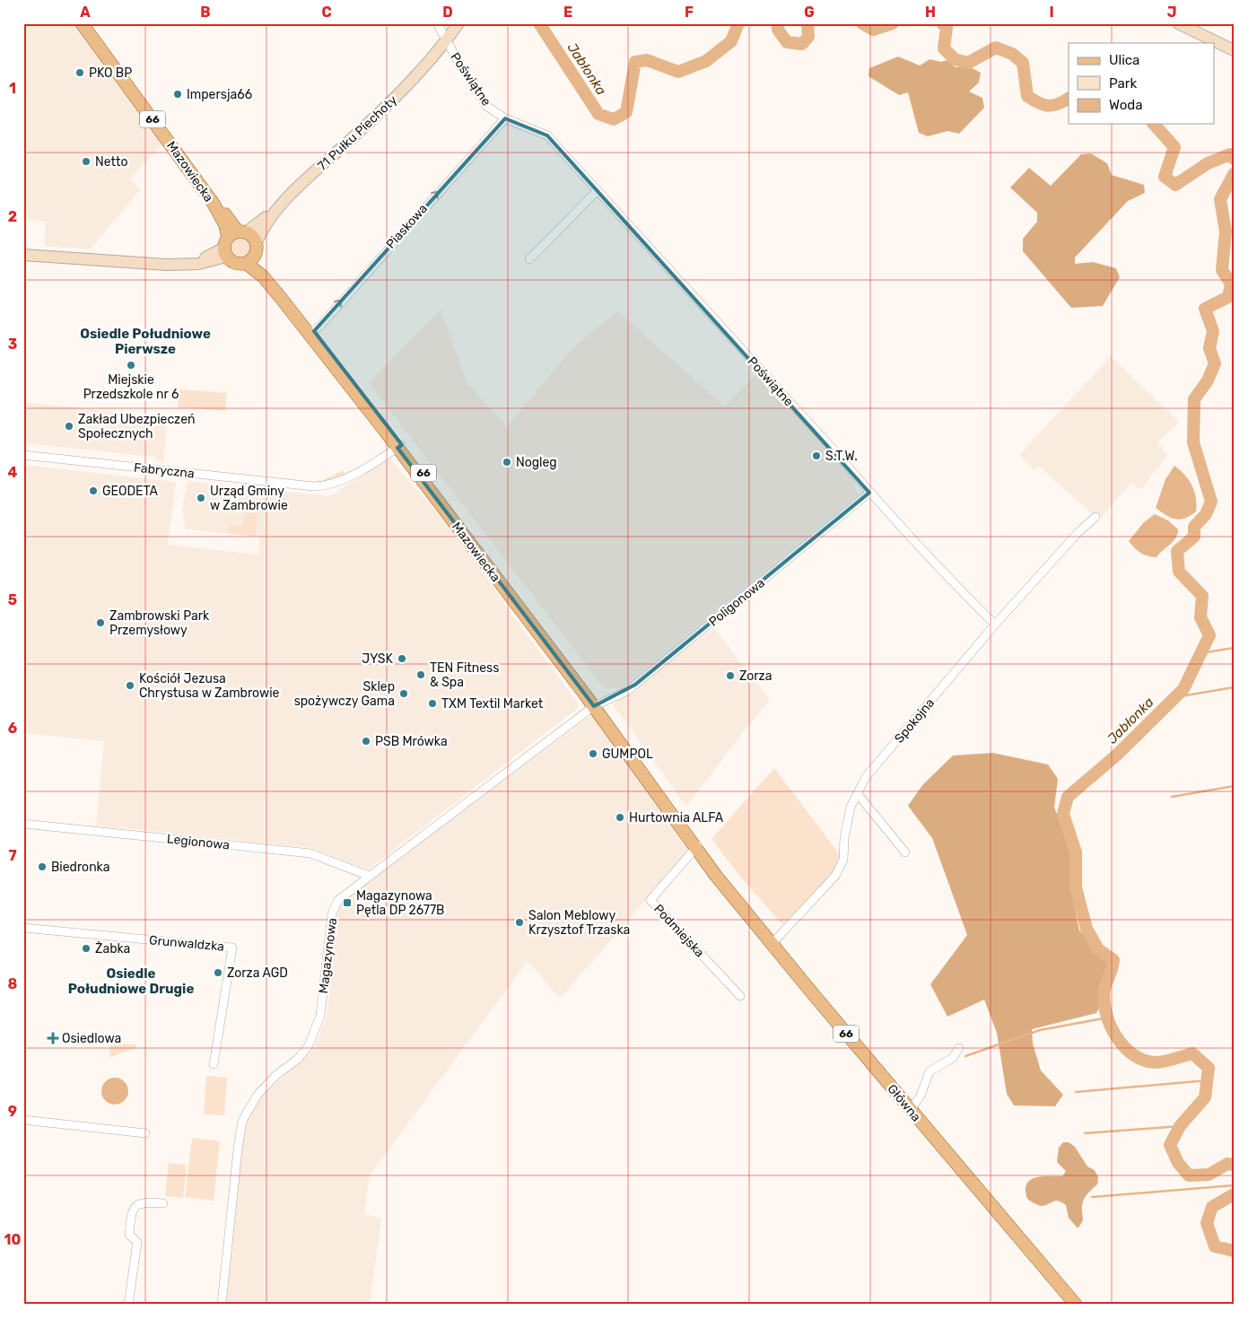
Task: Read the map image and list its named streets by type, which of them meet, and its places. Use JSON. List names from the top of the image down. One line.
{"streets":{"main road":["66","Mazowiecka","Główna"],"street":["Poświątne","71 Pułku Piechoty","Piaskowa","Fabryczna","Poligonowa","Spokojna","Legionowa","Podmiejska","Grunwaldzka","Magazynowa"]},"crossings":[["Poświątne","71 Pułku Piechoty"],["Poświątne","Piaskowa"],["Poświątne","Poligonowa"],["Poświątne","Spokojna"],["Mazowiecka","Piaskowa"],["Mazowiecka","Fabryczna"],["Mazowiecka","Poligonowa"],["Mazowiecka","Podmiejska"],["Mazowiecka","Magazynowa"],["Mazowiecka","Główna"],["Poligonowa","Magazynowa"],["Spokojna","Główna"],["Legionowa","Magazynowa"],["Podmiejska","Główna"]],"one_way":["Piaskowa"],"districts":["Osiedle Południowe Pierwsze","Osiedle Południowe Drugie"],"water":["Jabłonka"],"places":{"other":["PKO BP","Impersja66","Netto","Miejskie Przedszkole nr 6","Zakład Ubezpieczeń Społecznych","S.T.W.","Nogleg","GEODETA","Urząd Gminy w Zambrowie","Zambrowski Park Przemysłowy","JYSK","TEN Fitness & Spa","Zorza","Kościół Jezusa Chrystusa w Zambrowie","Sklep spożywczy Gama","TXM Textil Market","PSB Mrówka","GUMPOL","Hurtownia ALFA","Biedronka","Salon Meblowy Krzysztof Trzaska","Żabka","Zorza AGD"],"transit":["Magazynowa Pętla DP 2677B"],"health":["Osiedlowa"]},"legend":["Ulica","Park","Woda"],"grid":{"columns":["A","B","C","D","E","F","G","H","I","J"],"rows":["1","2","3","4","5","6","7","8","9","10"]}}
